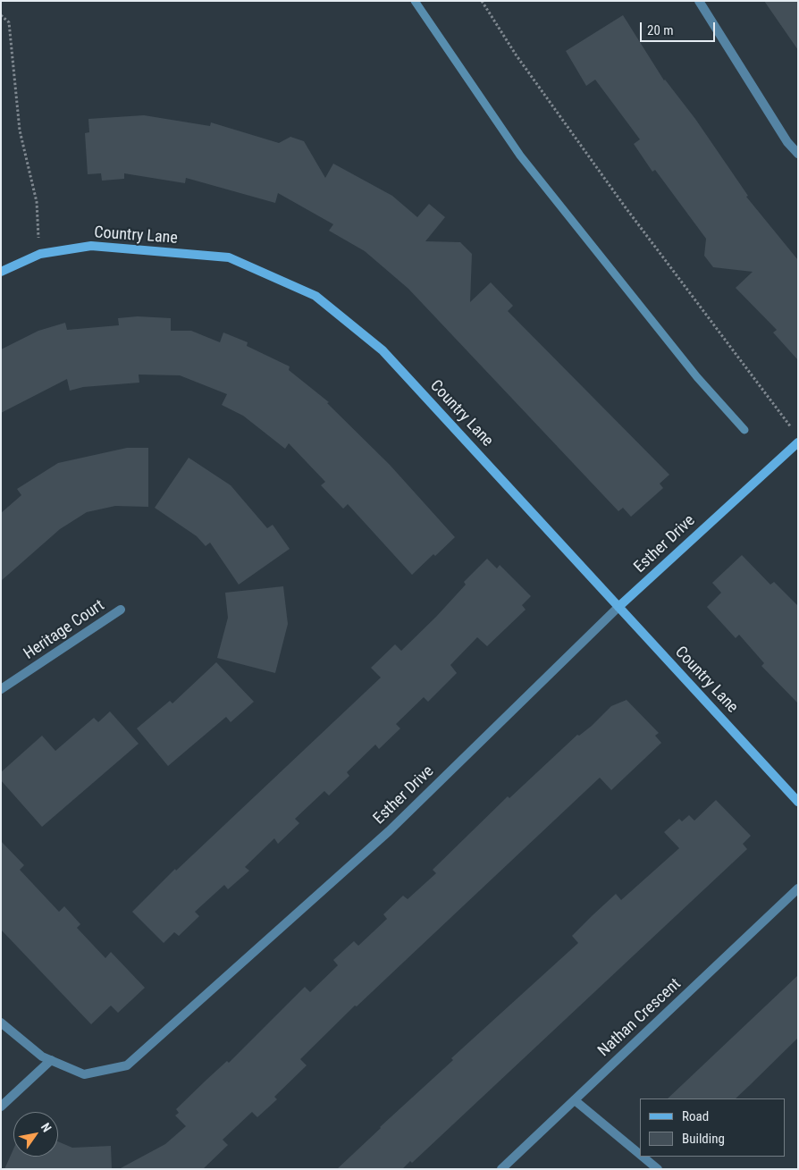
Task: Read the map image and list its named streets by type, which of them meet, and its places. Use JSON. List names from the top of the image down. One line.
{"streets":{"street":["Country Lane","Esther Drive","Heritage Court","Nathan Crescent"]},"crossings":[["Country Lane","Esther Drive"]],"legend":["Road","Building"],"scale_bar":"20 m","north":"top right"}
